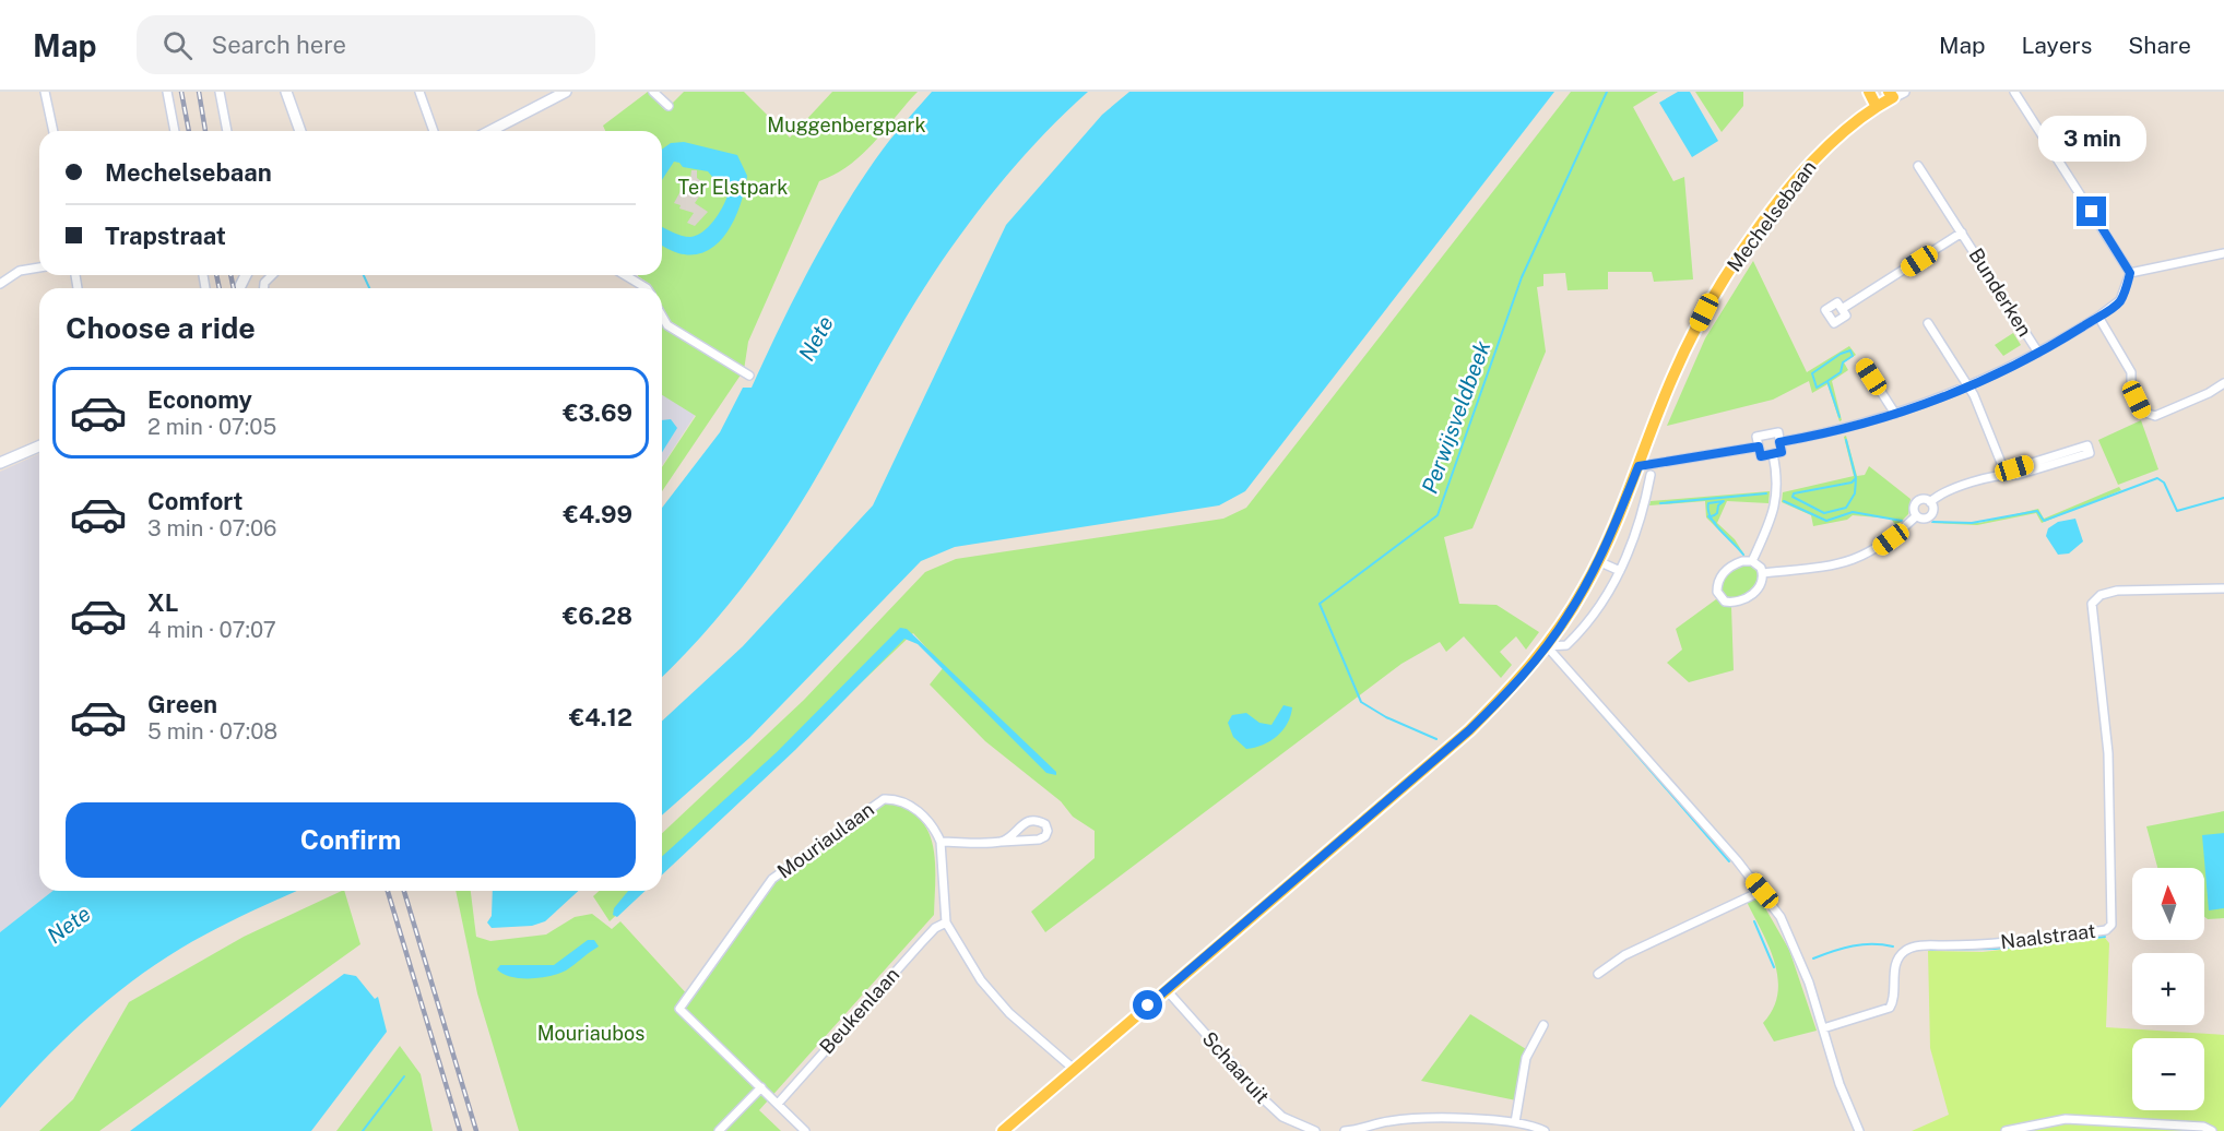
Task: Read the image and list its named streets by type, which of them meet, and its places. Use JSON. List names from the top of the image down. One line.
{"streets":{"main road":["Mechelsebaan"],"street":["Bunderken","Mouriaulaan","Naalstraat","Beukenlaan","Schaaruit"]},"crossings":[["Mechelsebaan","Schaaruit"]],"water":["Nete","Perwijsveldbeek"],"parks":["Muggenbergpark","Ter Elstpark","Mouriaubos"],"north":"top","page":{"header":"Map","search":"Search here","nav":["Map","Layers","Share"],"bubble":"3 min","banner":["Mechelsebaan","Trapstraat"],"heading":"Choose a ride","list":[{"name":"Economy","note":"2 min · 07:05","value":"€3.69"},{"name":"Comfort","note":"3 min · 07:06","value":"€4.99"},{"name":"XL","note":"4 min · 07:07","value":"€6.28"},{"name":"Green","note":"5 min · 07:08","value":"€4.12"}],"buttons":"Confirm","map_buttons":["+","−"]}}
